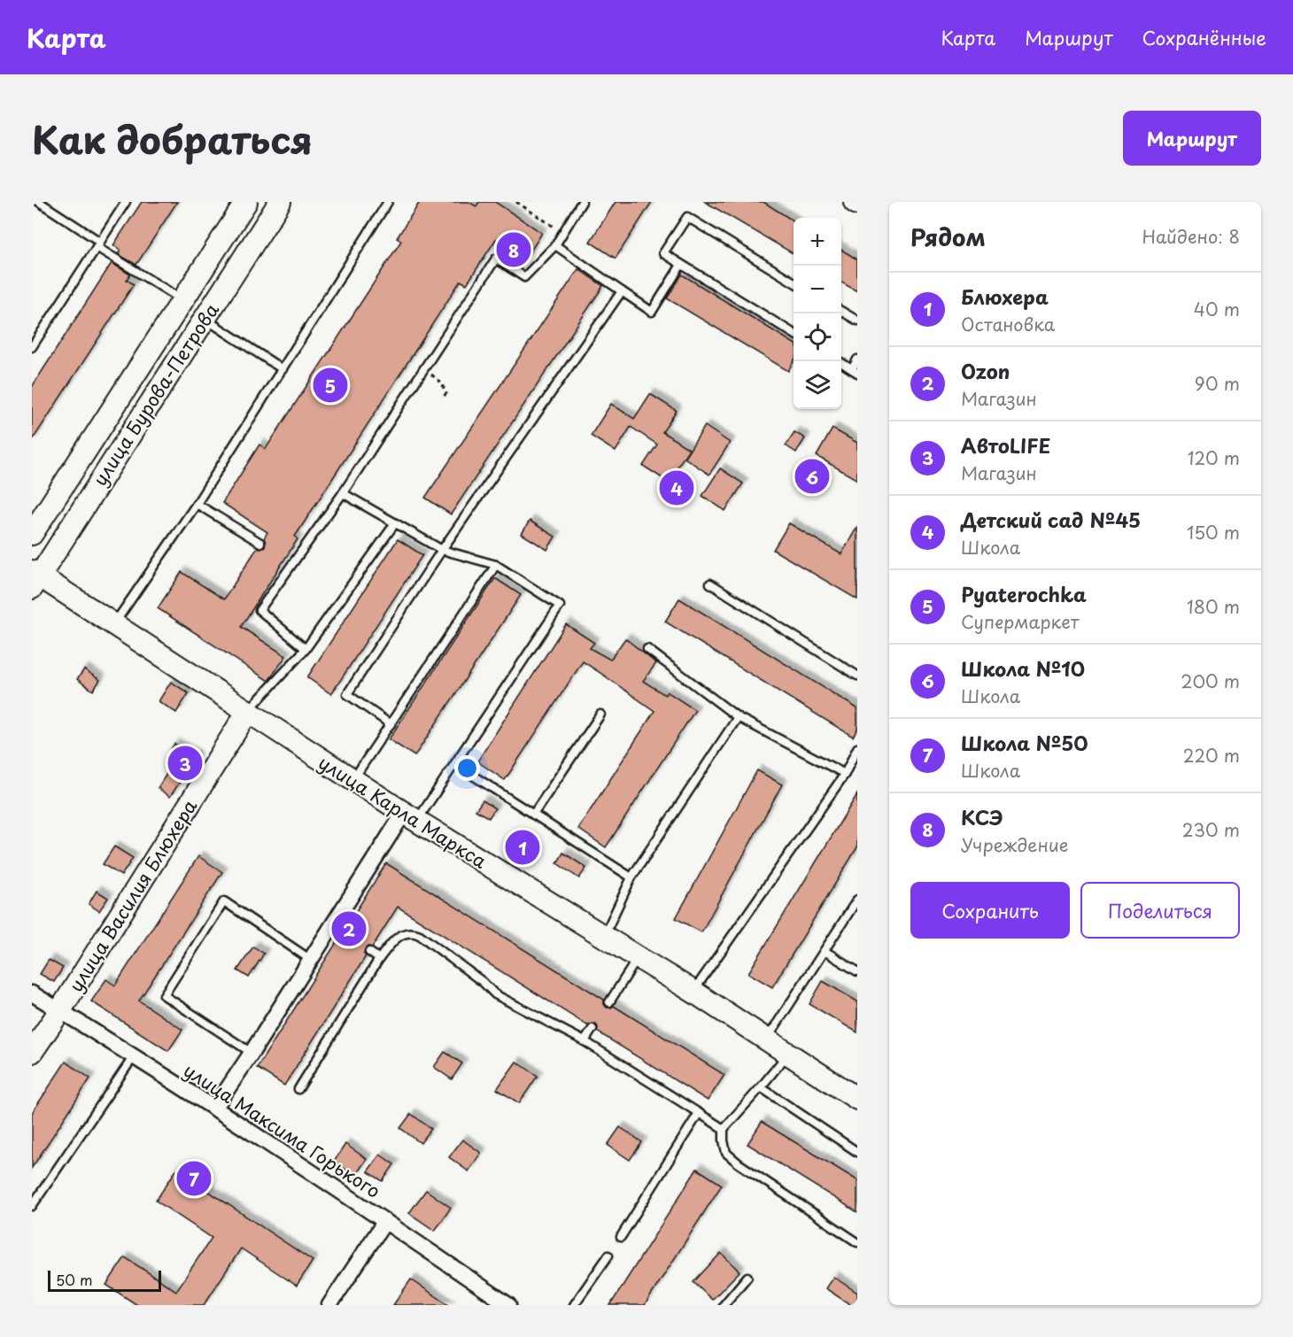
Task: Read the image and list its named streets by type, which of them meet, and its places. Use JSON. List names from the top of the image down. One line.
{"streets":{"main road":["улица Бурова-Петрова","улица Карла Маркса","улица Василия Блюхера"],"street":["улица Максима Горького"]},"crossings":[["улица Бурова-Петрова","улица Карла Маркса"],["улица Карла Маркса","улица Василия Блюхера"],["улица Василия Блюхера","улица Максима Горького"]],"scale_bar":"50 m","page":{"header":"Карта","nav":["Карта","Маршрут","Сохранённые"],"title":"Как добраться","buttons":["Маршрут",["Сохранить","Поделиться"]],"heading":["Рядом","Найдено: 8"],"map_buttons":["+","−"],"pins":["8","5","6","4","3","1","2","7"],"list":[{"mark":"1","name":"Блюхера","note":"Остановка","value":"40 m"},{"mark":"2","name":"Ozon","note":"Магазин","value":"90 m"},{"mark":"3","name":"АвтоLIFE","note":"Магазин","value":"120 m"},{"mark":"4","name":"Детский сад №45","note":"Школа","value":"150 m"},{"mark":"5","name":"Pyaterochka","note":"Супермаркет","value":"180 m"},{"mark":"6","name":"Школа №10","note":"Школа","value":"200 m"},{"mark":"7","name":"Школа №50","note":"Школа","value":"220 m"},{"mark":"8","name":"КСЭ","note":"Учреждение","value":"230 m"}],"scale":"50 m"}}
